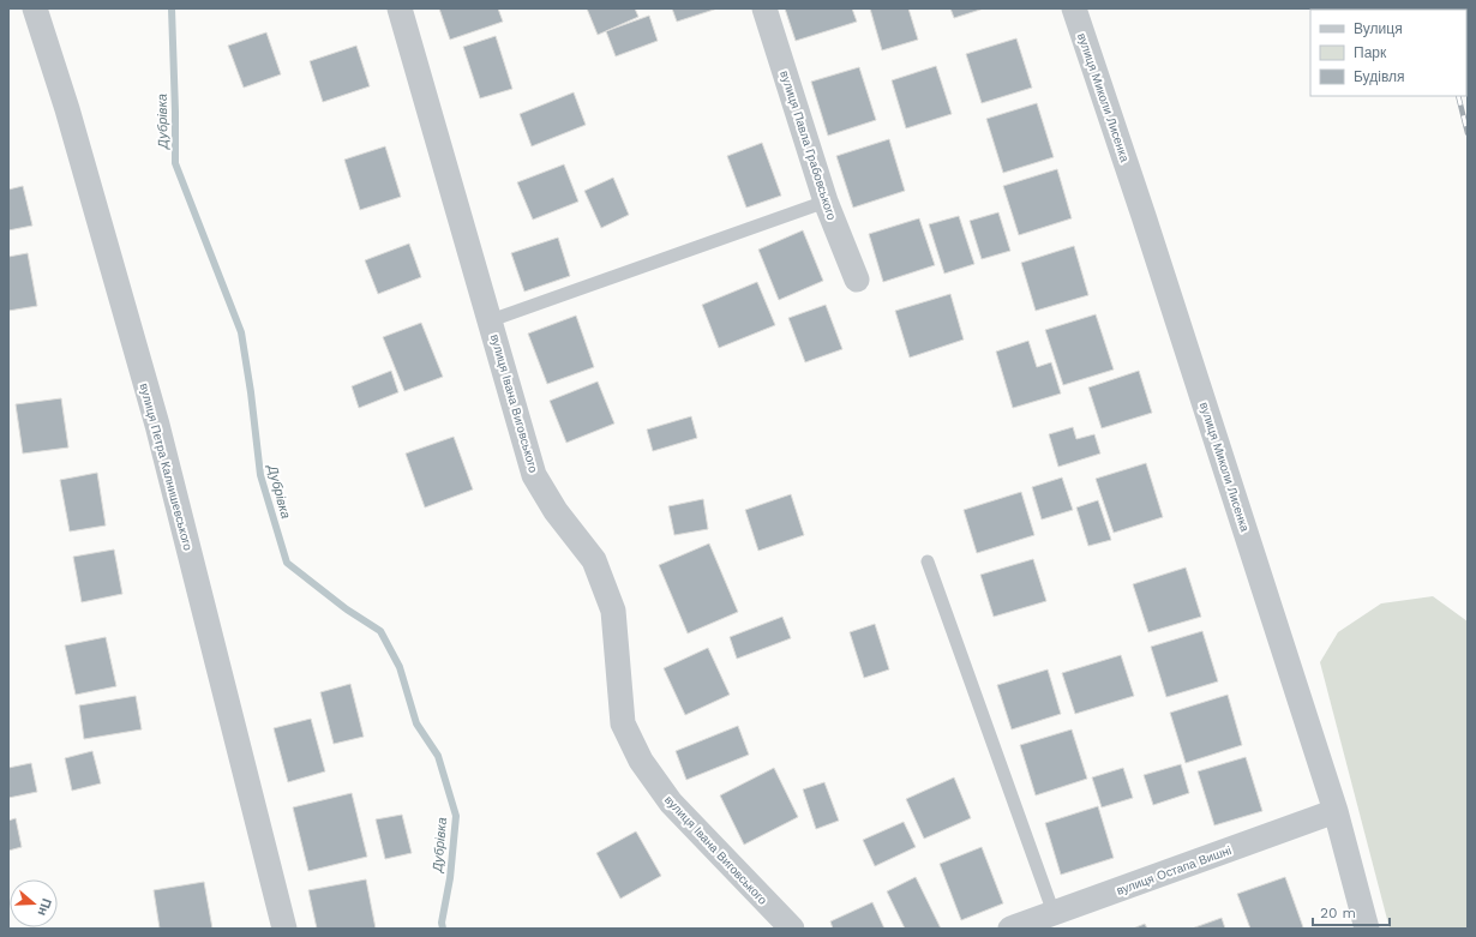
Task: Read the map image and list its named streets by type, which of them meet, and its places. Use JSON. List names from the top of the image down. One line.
{"streets":{"street":["вулиця Миколи Лисенка","вулиця Павла Грабовського","вулиця Івана Виговського","вулиця Петра Калнишевського","вулиця Остапа Вишні"]},"crossings":[["вулиця Миколи Лисенка","вулиця Остапа Вишні"]],"water":["Дубрівка"],"legend":["Вулиця","Парк","Будівля"],"scale_bar":"20 m","north":"right"}
